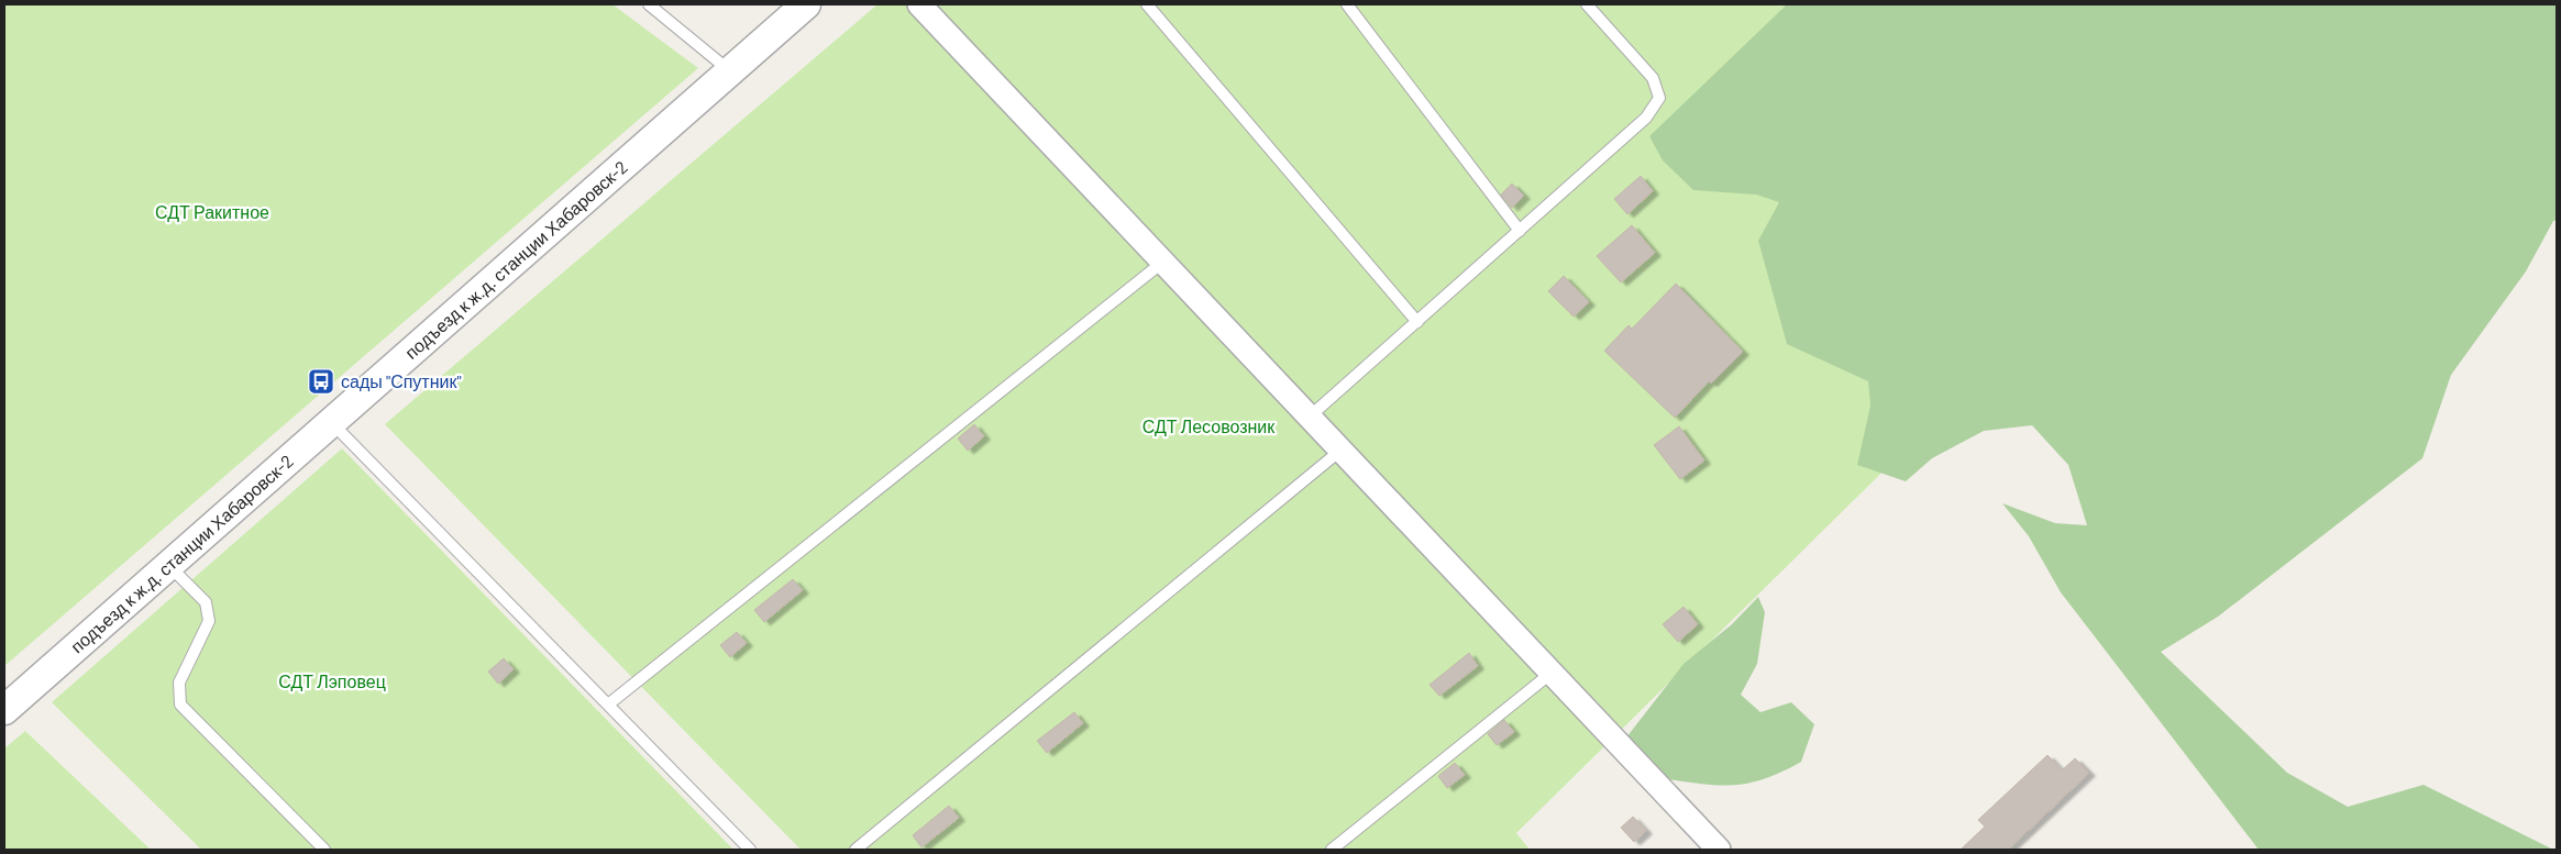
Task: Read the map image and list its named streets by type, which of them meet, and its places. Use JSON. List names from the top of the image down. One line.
{"streets":{"street":["подъезд к ж.д. станции Хабаровск-2"]},"parks":["СДТ Ракитное","СДТ Лесовозник","СДТ Лэповец"],"places":{"bus stop":["сады \"Спутник\""]}}
